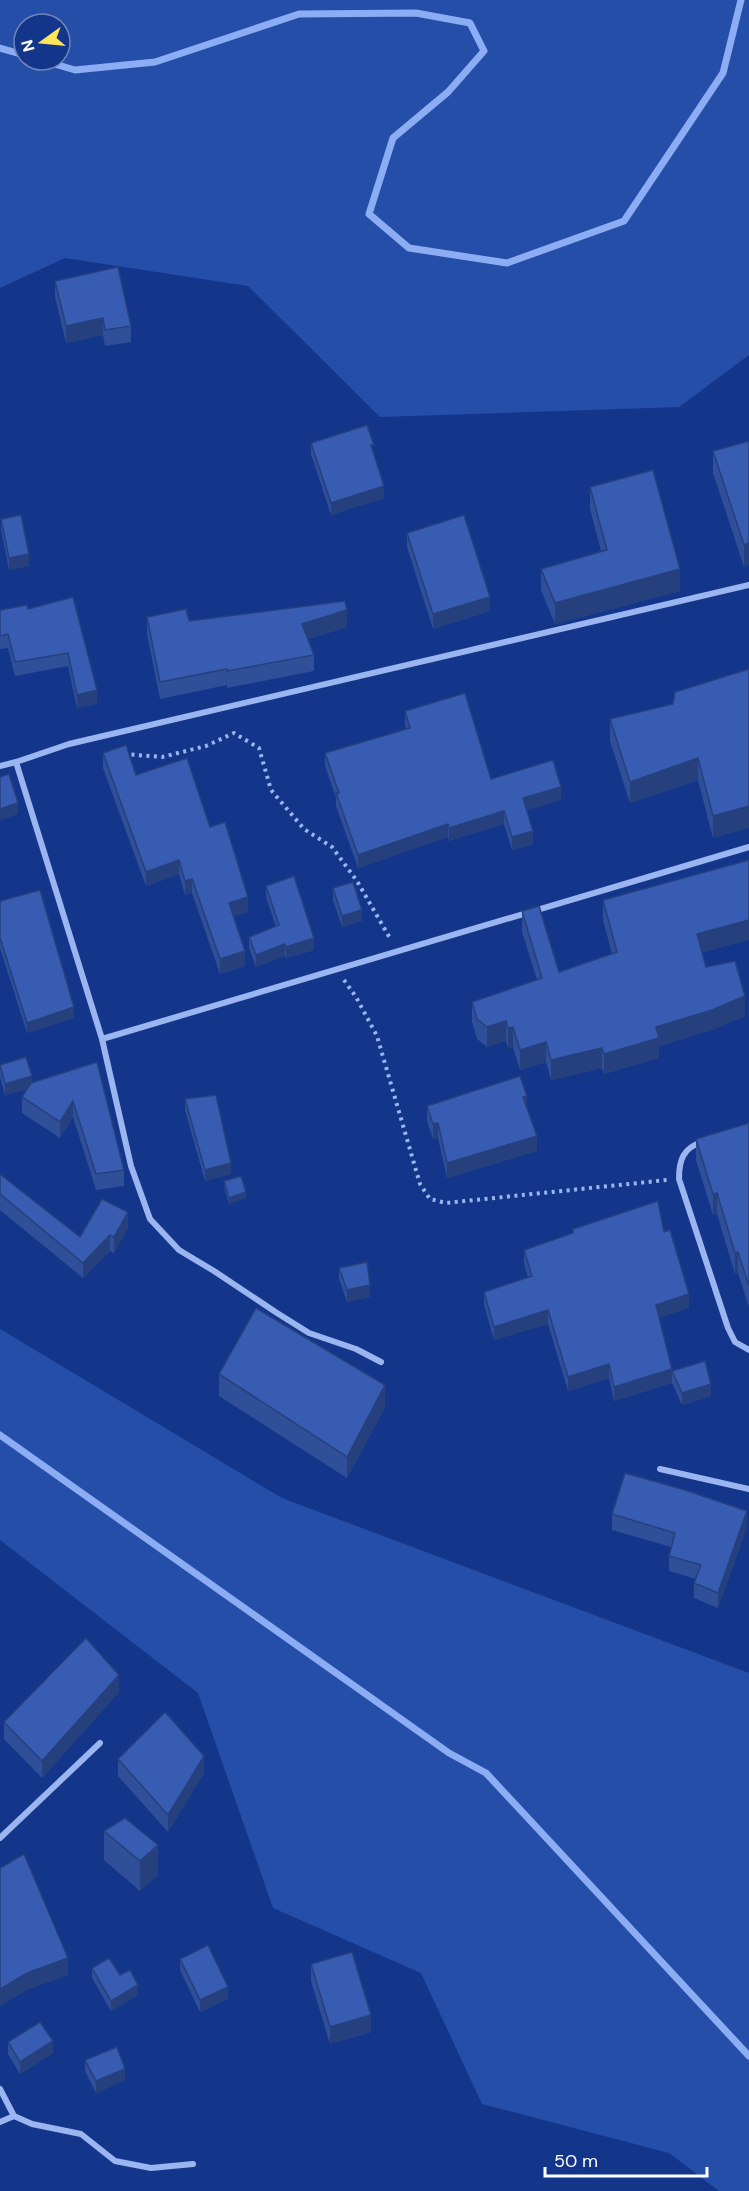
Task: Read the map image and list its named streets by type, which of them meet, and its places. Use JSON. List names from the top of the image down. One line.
{"scale_bar":"50 m","north":"left"}
